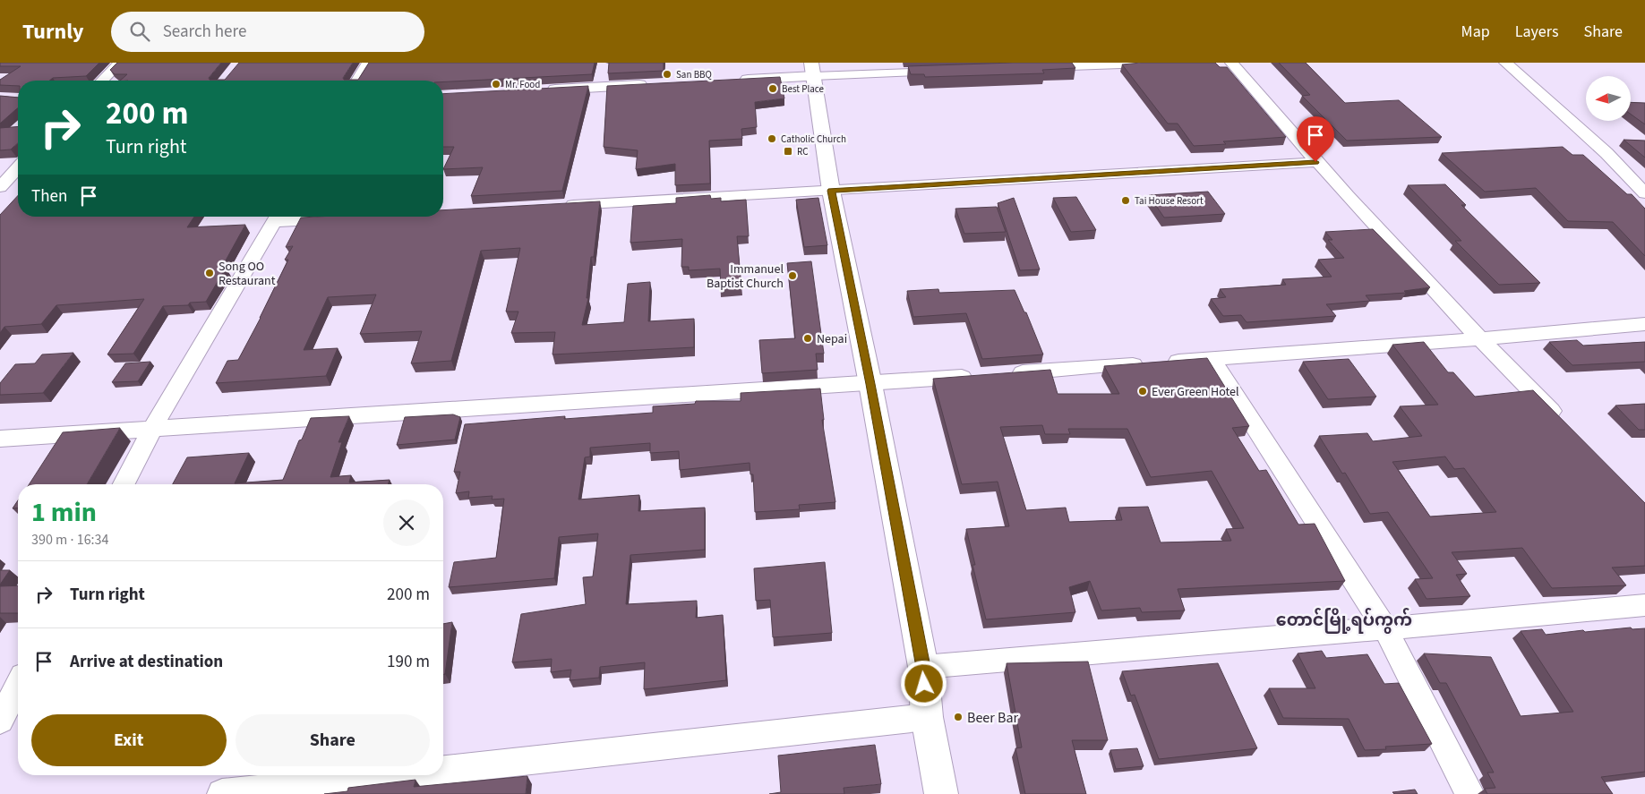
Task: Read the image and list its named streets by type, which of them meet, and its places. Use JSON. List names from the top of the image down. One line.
{"districts":["တောင်မြို့ရပ်ကွက်"],"places":{"other":["San BBQ","Mr. Food","Best Place","Catholic Church","Tai House Resort","Song OO Restaurant","Immanuel Baptist Church","Nepai","Ever Green Hotel","Beer Bar"],"transit":["RC"]},"north":"left","page":{"header":"Turnly","search":"Search here","nav":["Map","Layers","Share"],"turn":["200 m","Turn right"],"then":"Then","heading":["1 min","390 m · 16:34"],"list":[{"name":"Turn right","value":"200 m"},{"name":"Arrive at destination","value":"190 m"}],"buttons":["Exit","Share"]}}
